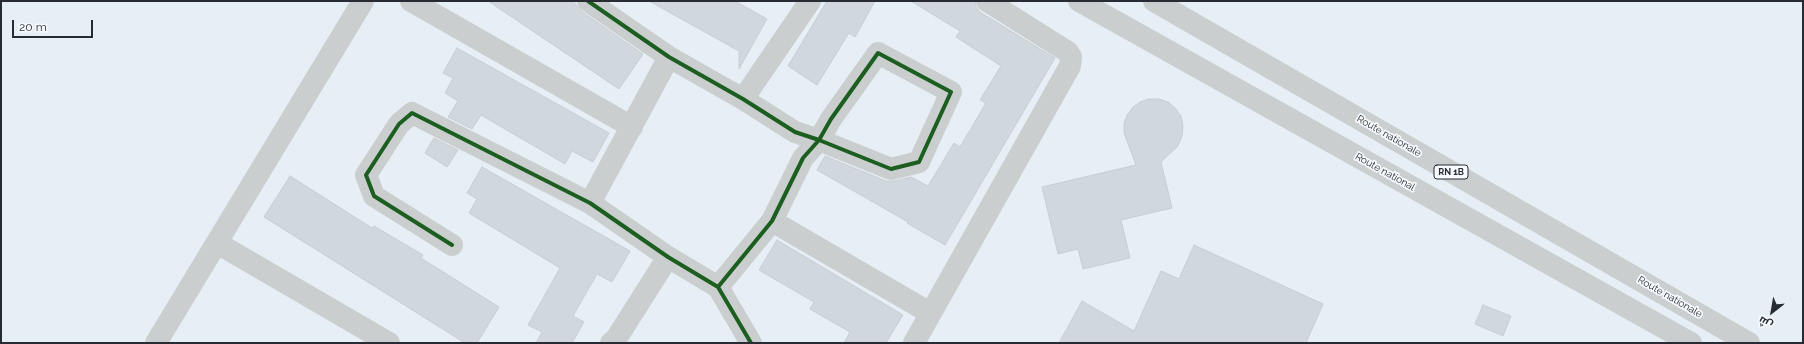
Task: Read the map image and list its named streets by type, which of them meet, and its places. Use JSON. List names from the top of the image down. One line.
{"streets":{"street":["Route nationale","Route national","RN 1B"]},"scale_bar":"20 m","north":"bottom left"}
